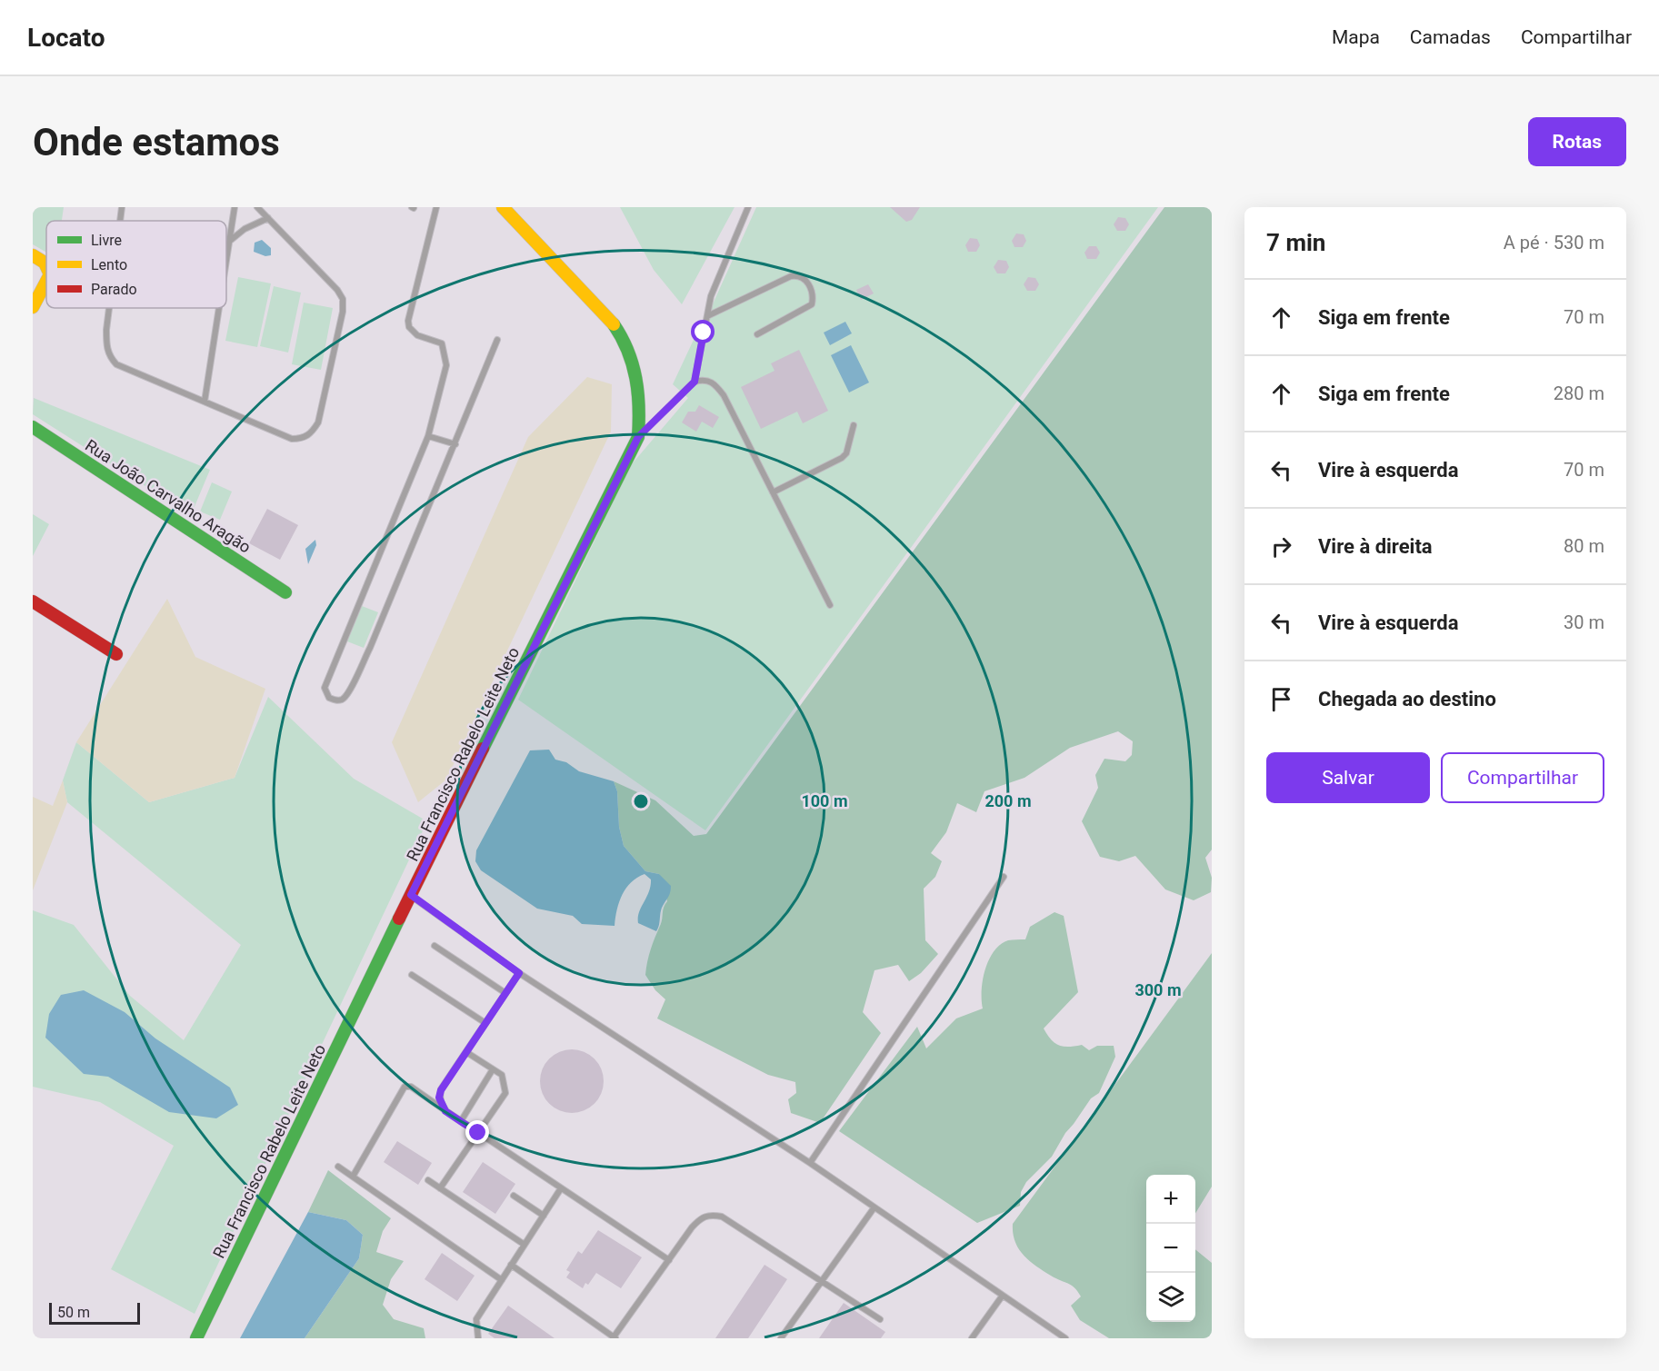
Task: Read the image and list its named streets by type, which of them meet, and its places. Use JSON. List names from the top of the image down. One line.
{"streets":{"street":["Rua João Carvalho Aragão","Rua Francisco Rabelo Leite Neto"]},"legend":["Livre","Lento","Parado"],"scale_bar":"50 m","page":{"header":"Locato","nav":["Mapa","Camadas","Compartilhar"],"buttons":["Rotas",["Salvar","Compartilhar"]],"title":"Onde estamos","heading":["7 min","A pé · 530 m"],"list":[["Siga em frente","70 m"],["Siga em frente","280 m"],["Vire à esquerda","70 m"],["Vire à direita","80 m"],["Vire à esquerda","30 m"],"Chegada ao destino"],"map_buttons":["+","−"],"scale":"50 m"},"rings":["100 m","200 m","300 m"]}
